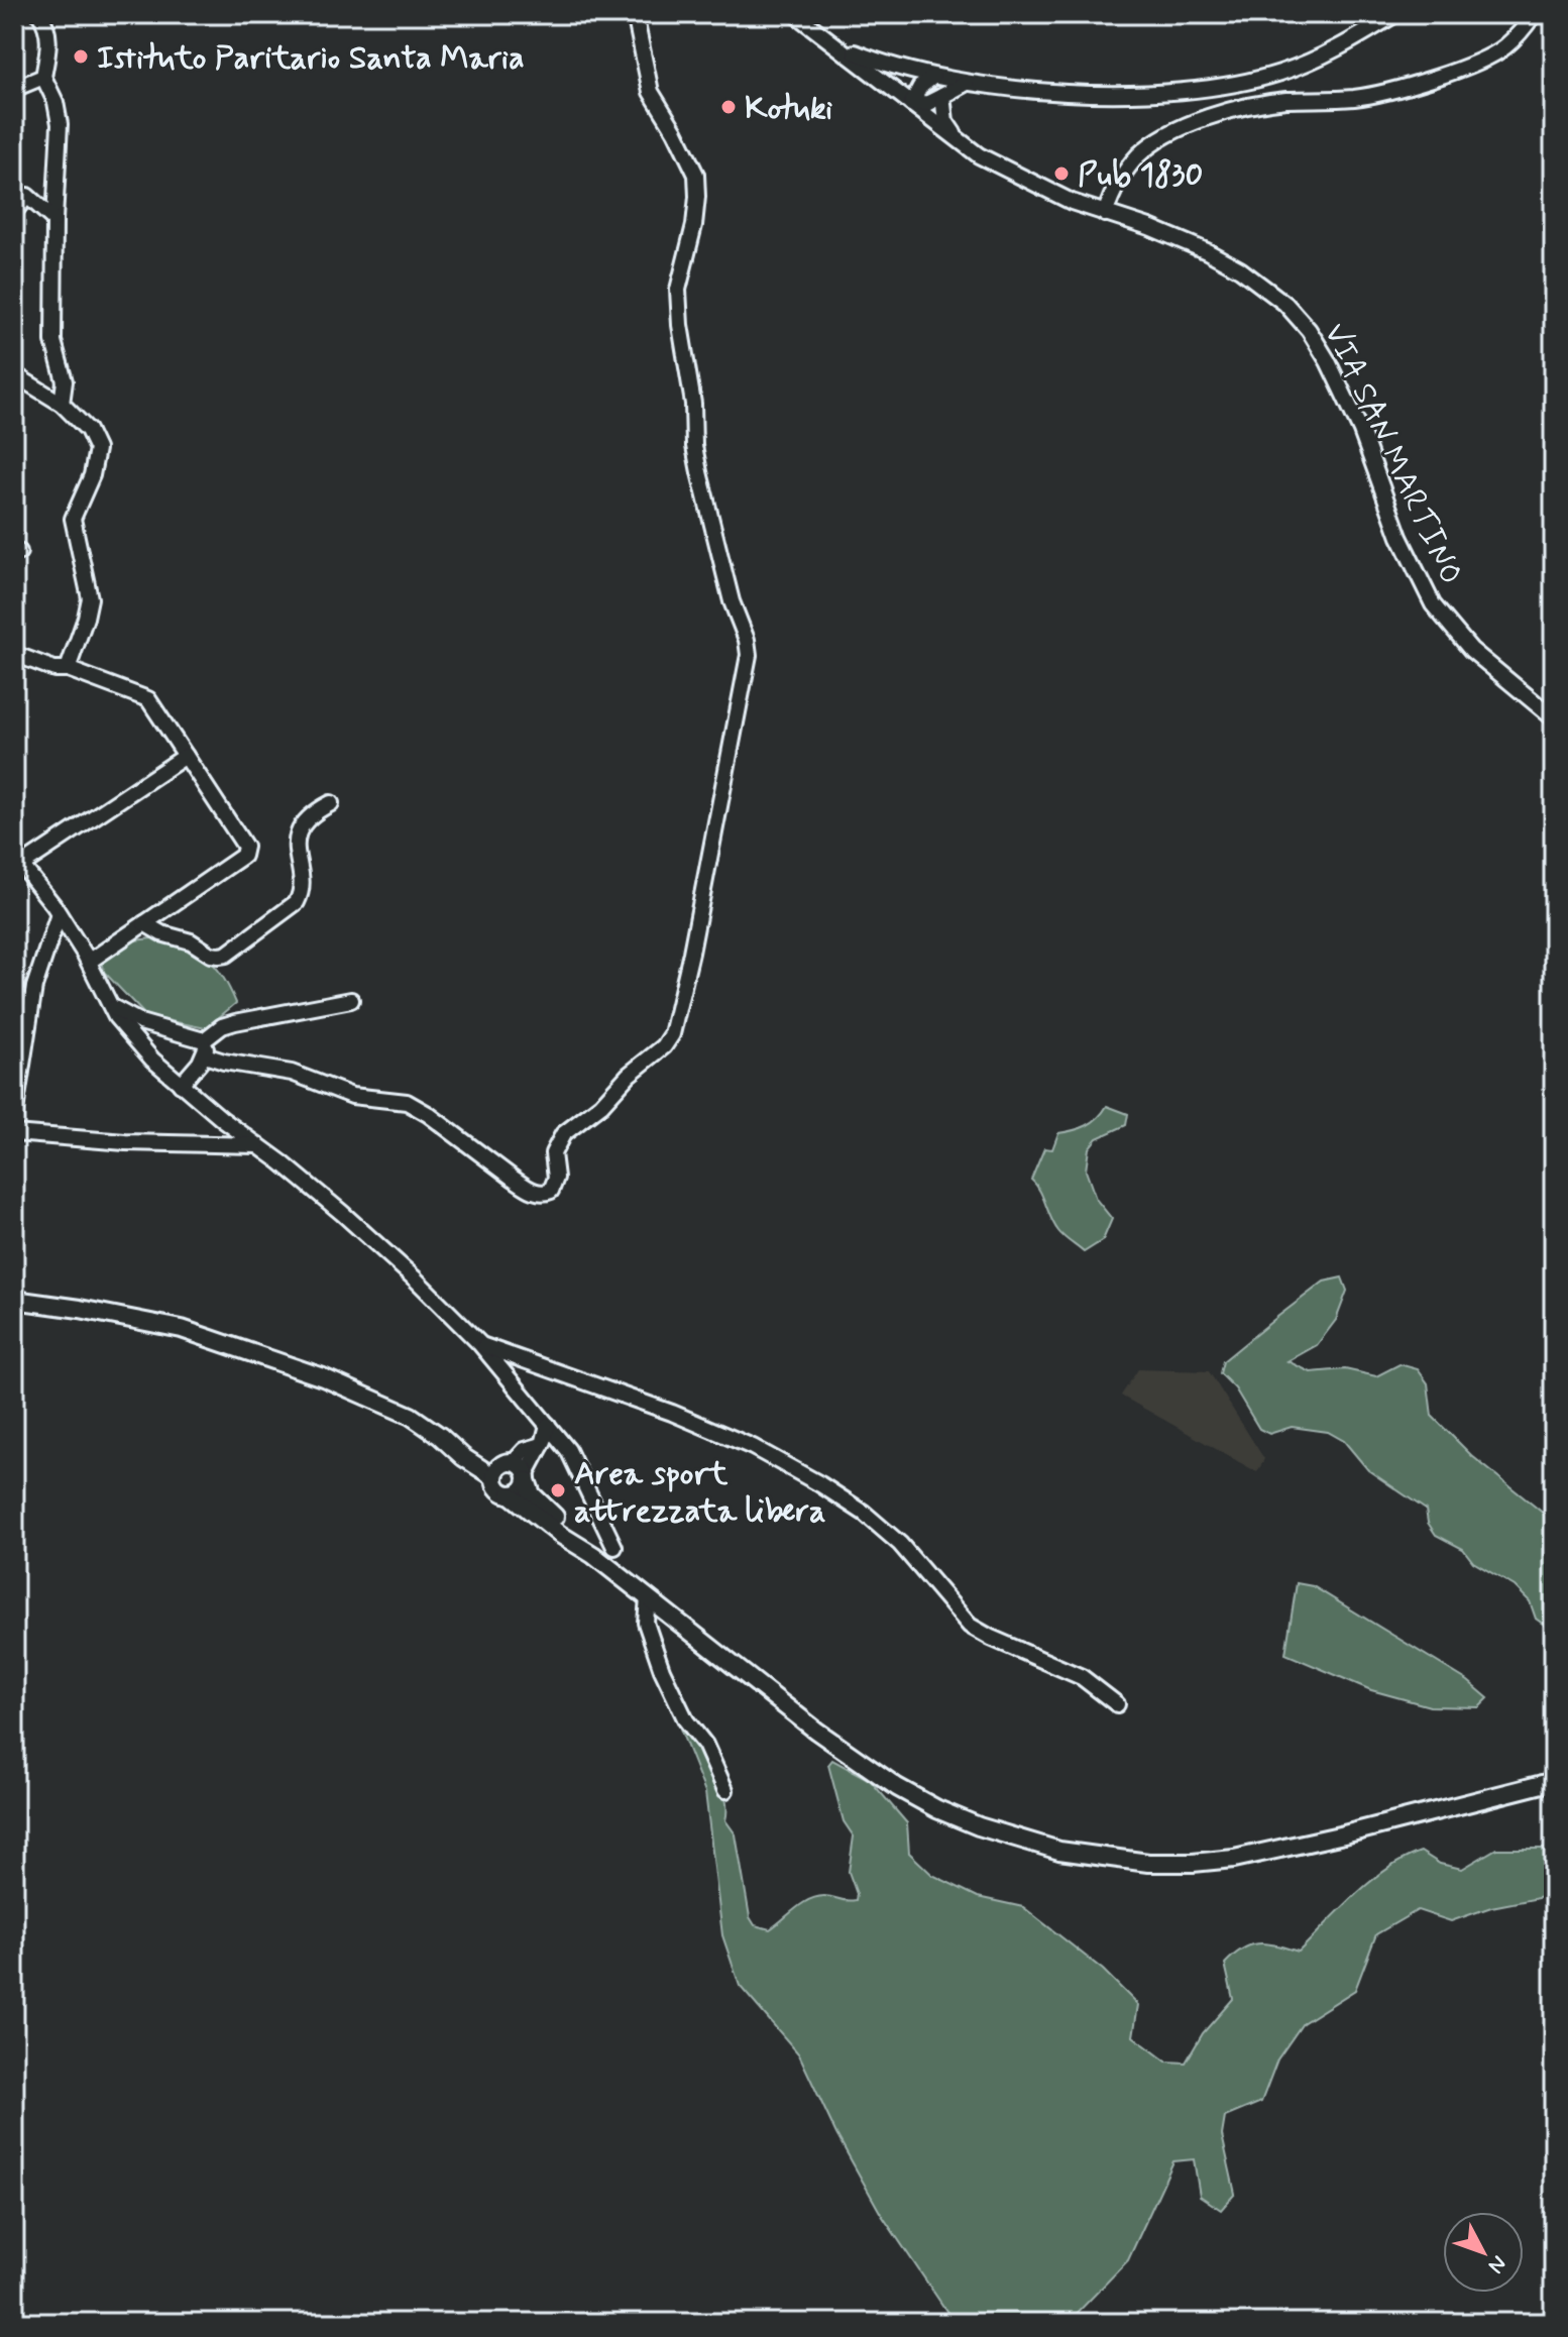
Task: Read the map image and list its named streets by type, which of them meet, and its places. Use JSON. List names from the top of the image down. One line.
{"streets":{"street":["VIA SAN MARTINO"]},"places":["Istituto Paritario Santa Maria","Kotuki","Pub 1830","Area sport attrezzata libera"],"north":"bottom right"}
